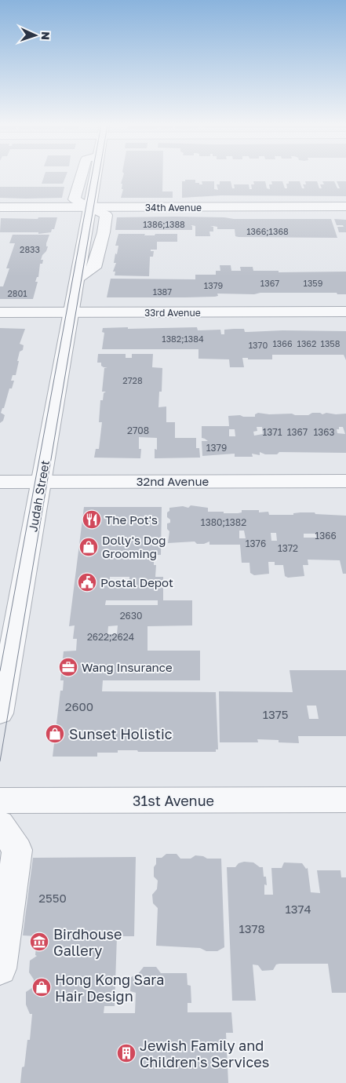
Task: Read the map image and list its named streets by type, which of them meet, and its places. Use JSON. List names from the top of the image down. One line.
{"streets":{"street":["34th Avenue","33rd Avenue","32nd Avenue","Judah Street","31st Avenue"]},"crossings":[["34th Avenue","Judah Street"],["33rd Avenue","Judah Street"],["32nd Avenue","Judah Street"]],"places":{"restaurant":["The Pot's"],"shop":["Dolly's Dog Grooming","Sunset Holistic","Hong Kong Sara Hair Design"],"public building":["Postal Depot"],"office":["Wang Insurance"],"museum":["Birdhouse Gallery"],"building":["Jewish Family and Children's Services"]},"house_numbers":["1386;1388","1366;1368","2833","1367","1359","1379","1387","2801","1382;1384","1366","1362","1358","1370","2728","2708","1371","1367","1363","1379","1380;1382","1366","1376","1372","2630","2622;2624","2600","1375","2550","1374","1378"],"north":"right"}
